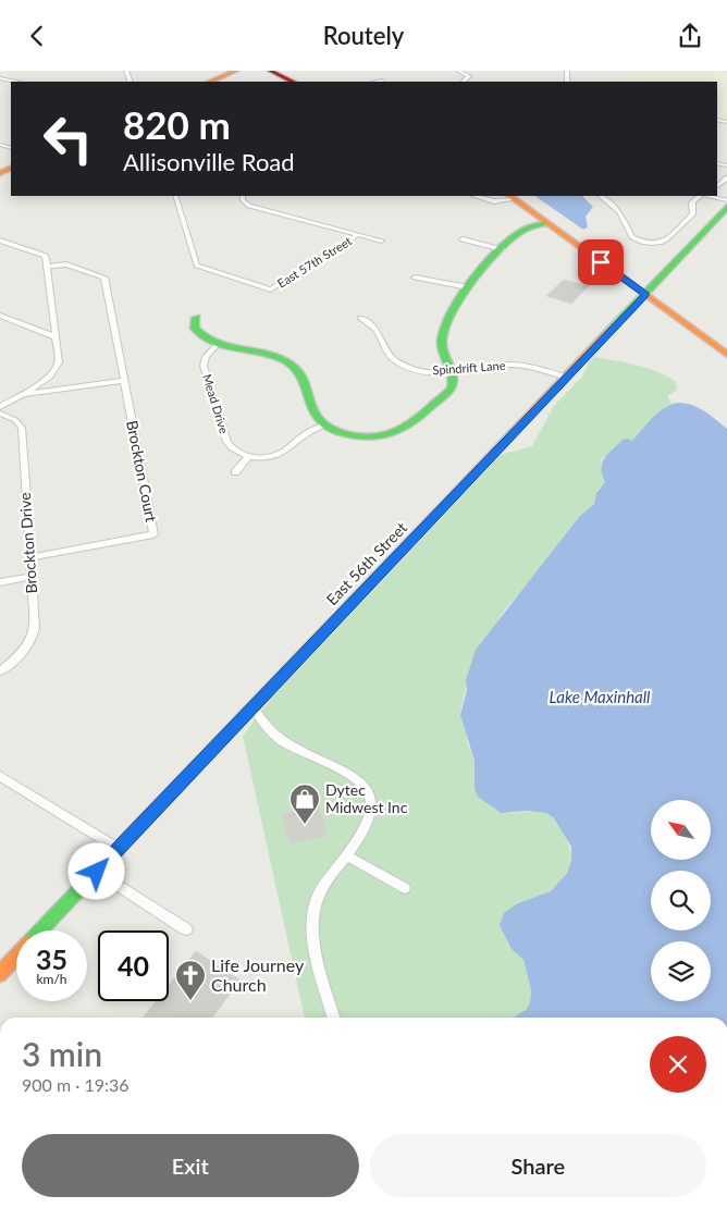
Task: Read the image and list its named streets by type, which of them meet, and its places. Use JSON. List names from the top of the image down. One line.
{"streets":{"street":["East 57th Street","Spindrift Lane","Mead Drive","Brockton Court","Brockton Drive","East 56th Street"]},"crossings":[["Spindrift Lane","East 56th Street"],["Brockton Court","Brockton Drive"]],"water":["Lake Maxinhall"],"places":{"shop":["Dytec Midwest Inc"],"church":["Life Journey Church"]},"north":"top left","page":{"header":"Routely","turn":["820 m","Allisonville Road"],"speed":"35 km/h","limit":"40","heading":["3 min","900 m · 19:36"],"buttons":["Exit","Share"]}}
